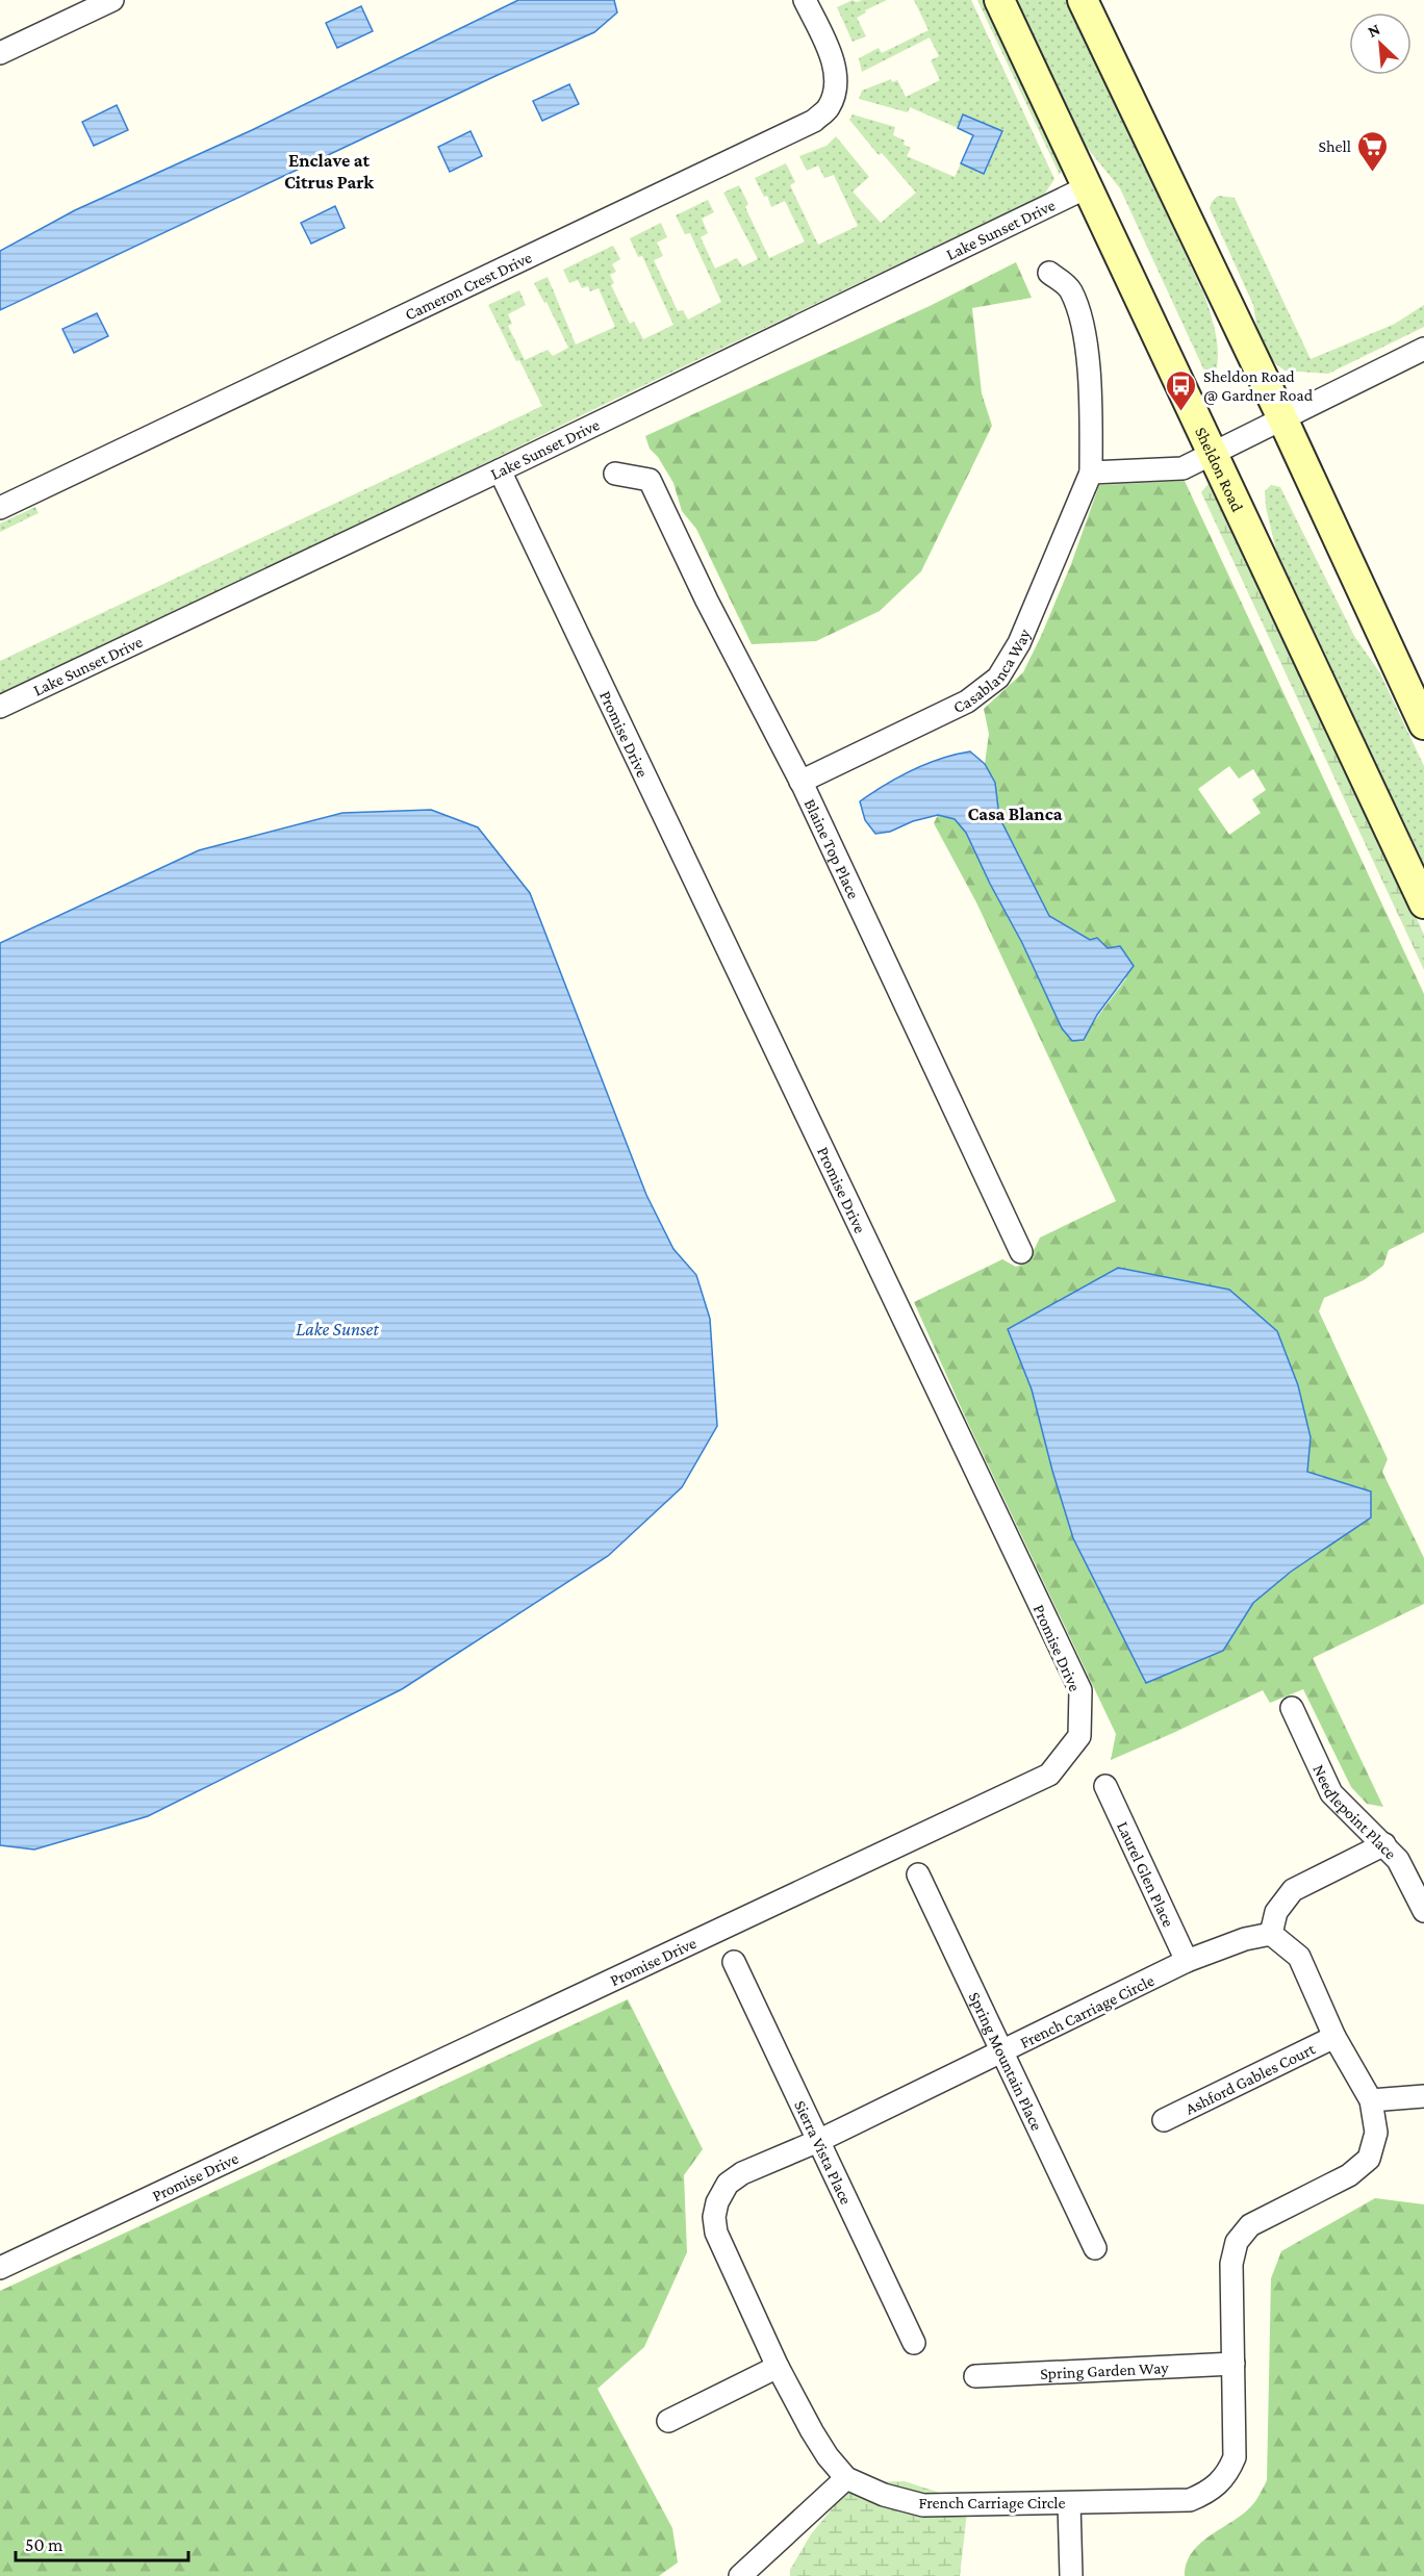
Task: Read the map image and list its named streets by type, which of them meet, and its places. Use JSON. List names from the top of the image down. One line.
{"streets":{"main road":["Sheldon Road"],"street":["Lake Sunset Drive","Cameron Crest Drive","Casablanca Way","Promise Drive","Blaine Top Place","Needlepoint Place","Laurel Glen Place","French Carriage Circle","Spring Mountain Place","Ashford Gables Court","Sierra Vista Place","Spring Garden Way"]},"crossings":[["Lake Sunset Drive","Sheldon Road"],["Lake Sunset Drive","Promise Drive"],["Casablanca Way","Blaine Top Place"],["Laurel Glen Place","French Carriage Circle"],["French Carriage Circle","Spring Mountain Place"],["French Carriage Circle","Ashford Gables Court"],["French Carriage Circle","Sierra Vista Place"],["French Carriage Circle","Spring Garden Way"]],"districts":["Enclave at Citrus Park","Casa Blanca"],"water":["Lake Sunset"],"places":{"supermarket":["Shell"],"bus stop":["Sheldon Road @ Gardner Road"]},"scale_bar":"50 m","north":"top left"}
